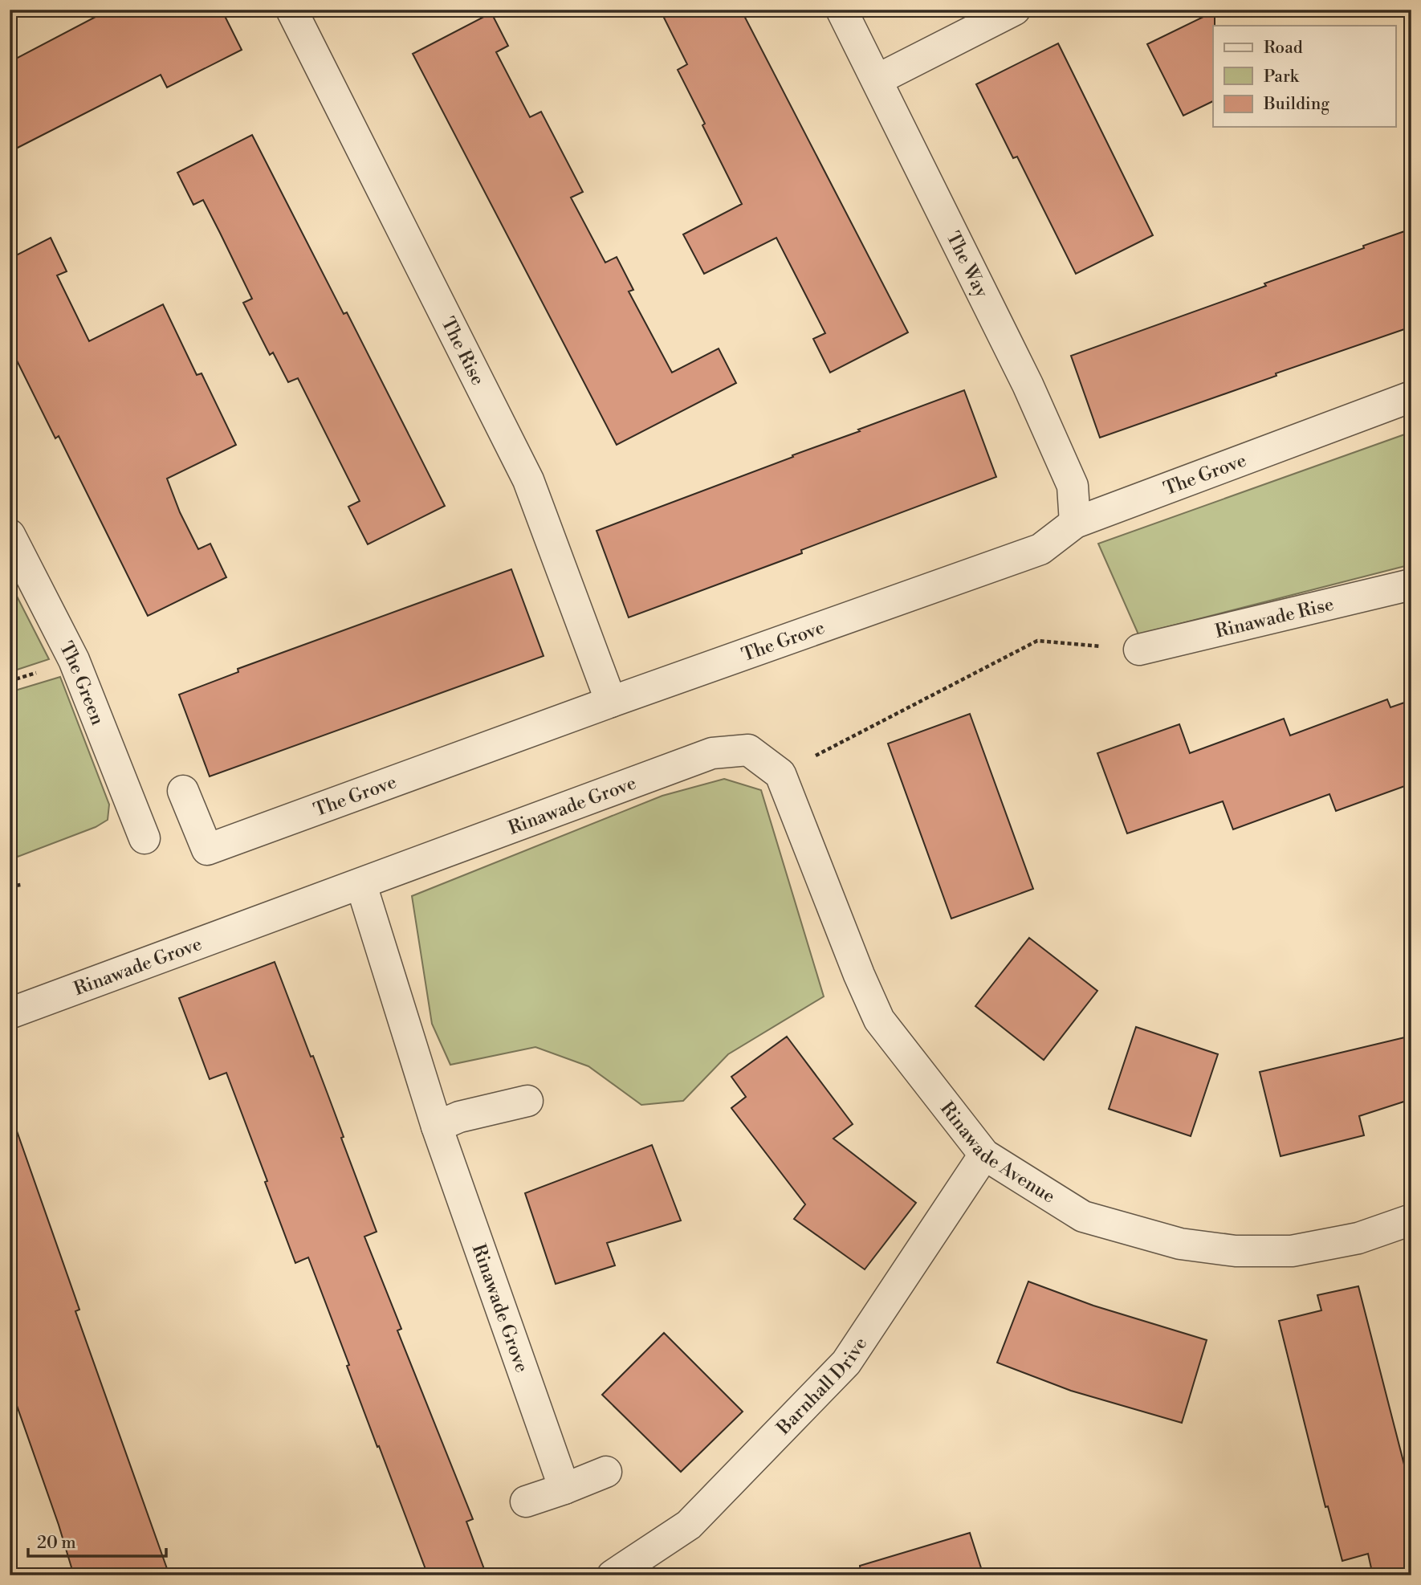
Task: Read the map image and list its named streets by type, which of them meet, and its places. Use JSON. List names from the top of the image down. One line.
{"streets":{"street":["The Way","The Rise","The Grove","Rinawade Rise","The Green","Rinawade Grove","Rinawade Avenue","Barnhall Drive"]},"crossings":[["The Way","The Grove"],["The Rise","The Grove"],["Rinawade Grove","Rinawade Avenue"],["Rinawade Avenue","Barnhall Drive"]],"legend":["Road","Park","Building"],"scale_bar":"20 m"}
